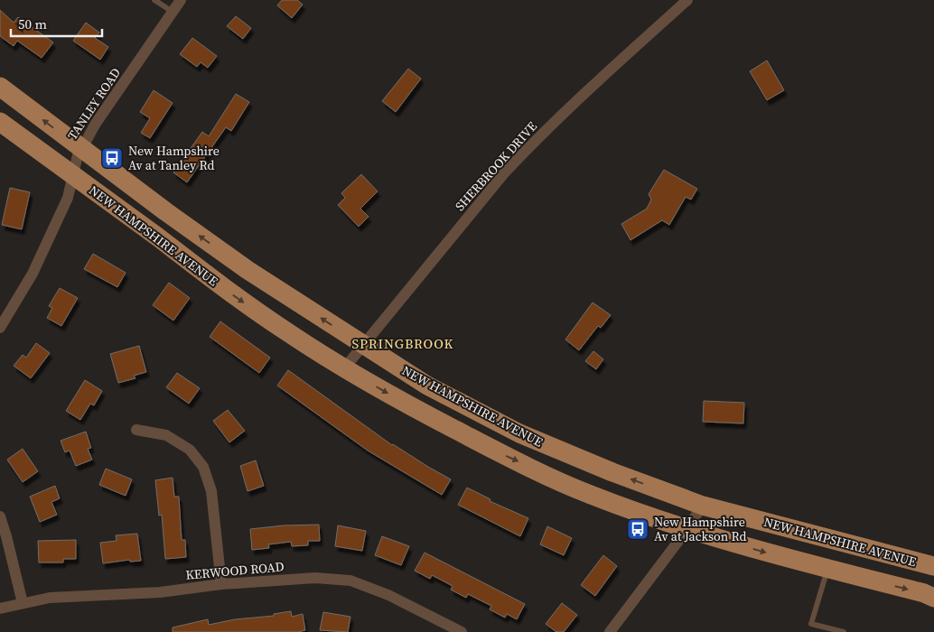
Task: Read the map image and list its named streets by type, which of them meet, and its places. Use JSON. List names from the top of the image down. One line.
{"streets":{"main road":["NEW HAMPSHIRE AVENUE"],"street":["TANLEY ROAD","SHERBROOK DRIVE","KERWOOD ROAD"]},"crossings":[["TANLEY ROAD","NEW HAMPSHIRE AVENUE"],["SHERBROOK DRIVE","NEW HAMPSHIRE AVENUE"]],"districts":["SPRINGBROOK"],"places":{"bus stop":["New Hampshire Av at Tanley Rd","New Hampshire Av at Jackson Rd"]},"scale_bar":"50 m"}
